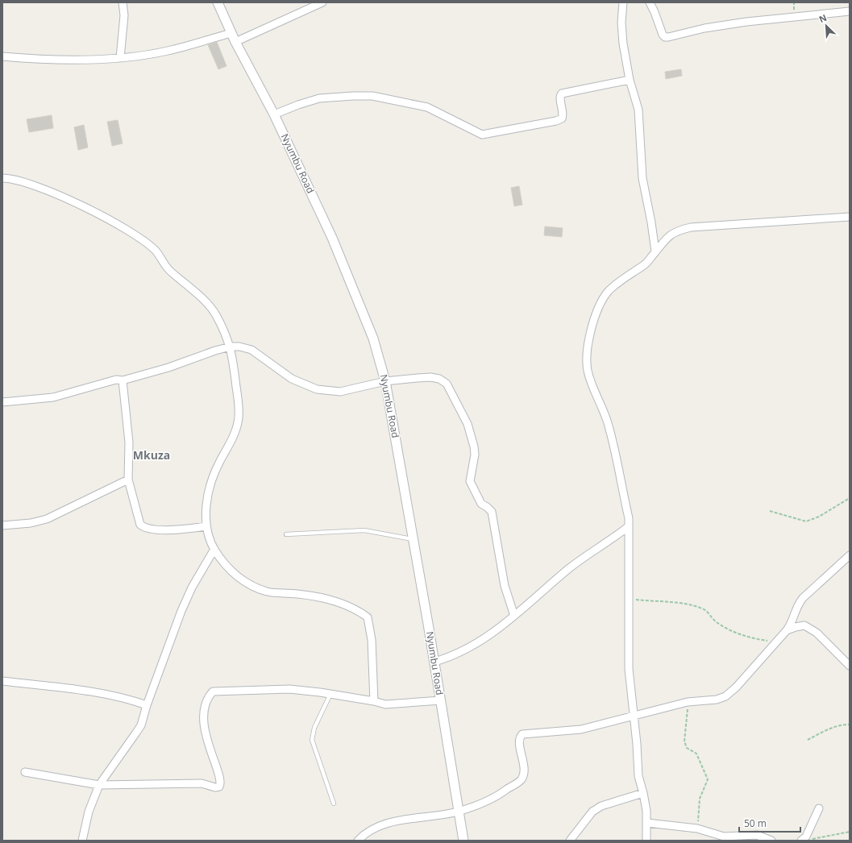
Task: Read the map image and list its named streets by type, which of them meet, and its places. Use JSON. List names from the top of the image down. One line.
{"streets":{"street":["Nyumbu Road"]},"districts":["Mkuza"],"scale_bar":"50 m","north":"top left"}
